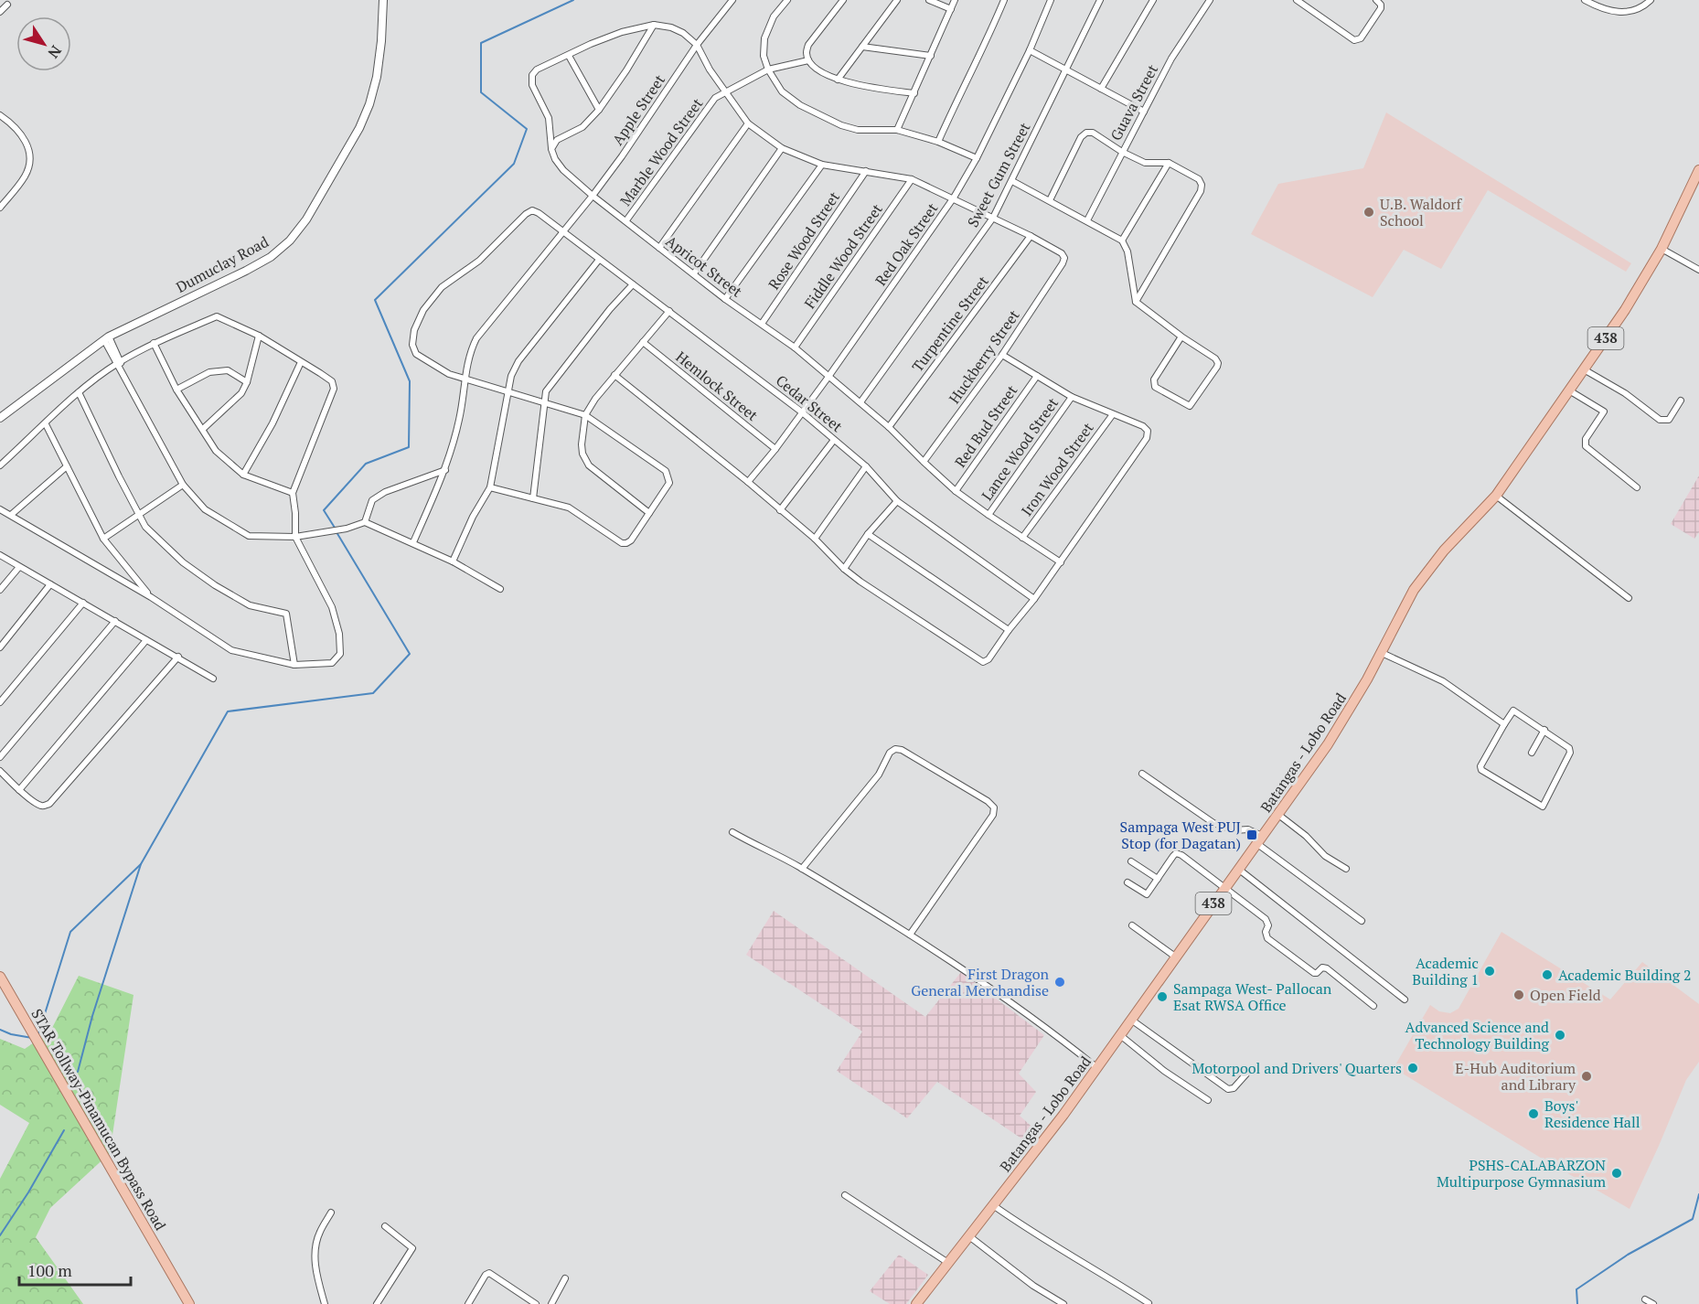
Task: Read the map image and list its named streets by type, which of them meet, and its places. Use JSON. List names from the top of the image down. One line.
{"streets":{"main road":["438","Batangas - Lobo Road","STAR Tollway-Pinamucan Bypass Road"],"street":["Guava Street","Apple Street","Marble Wood Street","Sweet Gum Street","Rose Wood Street","Red Oak Street","Fiddle Wood Street","Dumuclay Road","Apricot Street","Turpentine Street","Huckberry Street","Hemlock Street","Cedar Street","Red Bud Street","Lance Wood Street","Iron Wood Street"]},"crossings":[["Apple Street","Apricot Street"],["Apple Street","Cedar Street"],["Marble Wood Street","Apricot Street"],["Sweet Gum Street","Apricot Street"],["Rose Wood Street","Apricot Street"],["Red Oak Street","Apricot Street"],["Red Oak Street","Hemlock Street"],["Red Oak Street","Cedar Street"],["Fiddle Wood Street","Apricot Street"],["Apricot Street","Turpentine Street"],["Apricot Street","Huckberry Street"],["Apricot Street","Red Bud Street"],["Apricot Street","Lance Wood Street"],["Apricot Street","Iron Wood Street"],["Turpentine Street","Huckberry Street"]],"places":{"other":["U.B. Waldorf School","Academic Building 1","Academic Building 2","First Dragon General Merchandise","Open Field","Sampaga West- Pallocan Esat RWSA Office","Advanced Science and Technology Building","Motorpool and Drivers' Quarters","E-Hub Auditorium and Library","Boys' Residence Hall","PSHS-CALABARZON Multipurpose Gymnasium"],"transit":["Sampaga West PUJ Stop (for Dagatan)"]},"scale_bar":"100 m","north":"bottom right"}
